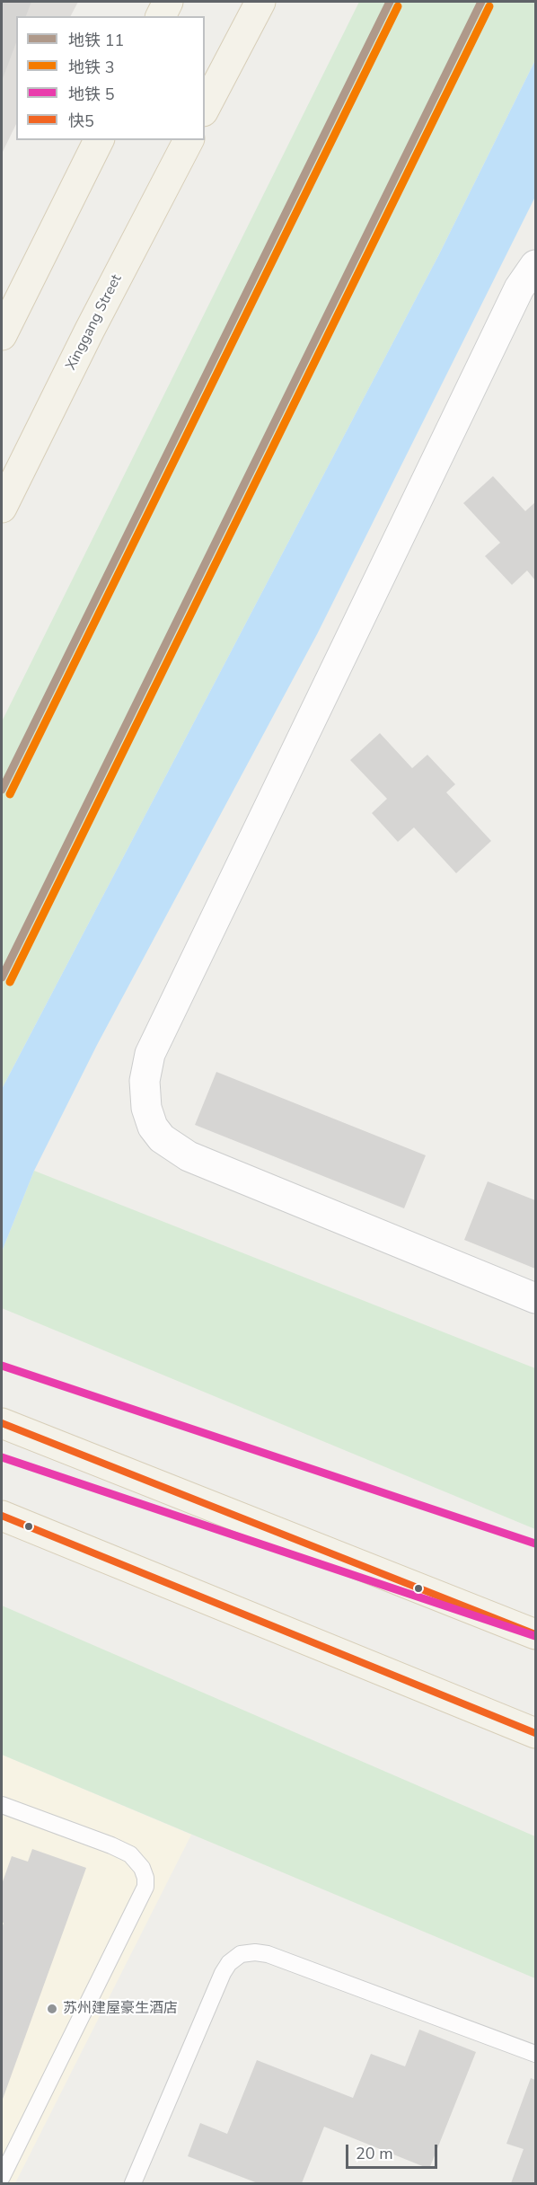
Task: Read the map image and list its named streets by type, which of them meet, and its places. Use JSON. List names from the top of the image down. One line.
{"streets":{"main road":["Xinggang Street"]},"places":["苏州建屋豪生酒店"],"lines":["metro line 11","metro line 3","metro line 5","transit line 快5"],"legend":["地铁 11","地铁 3","地铁 5","快5"],"scale_bar":"20 m"}
